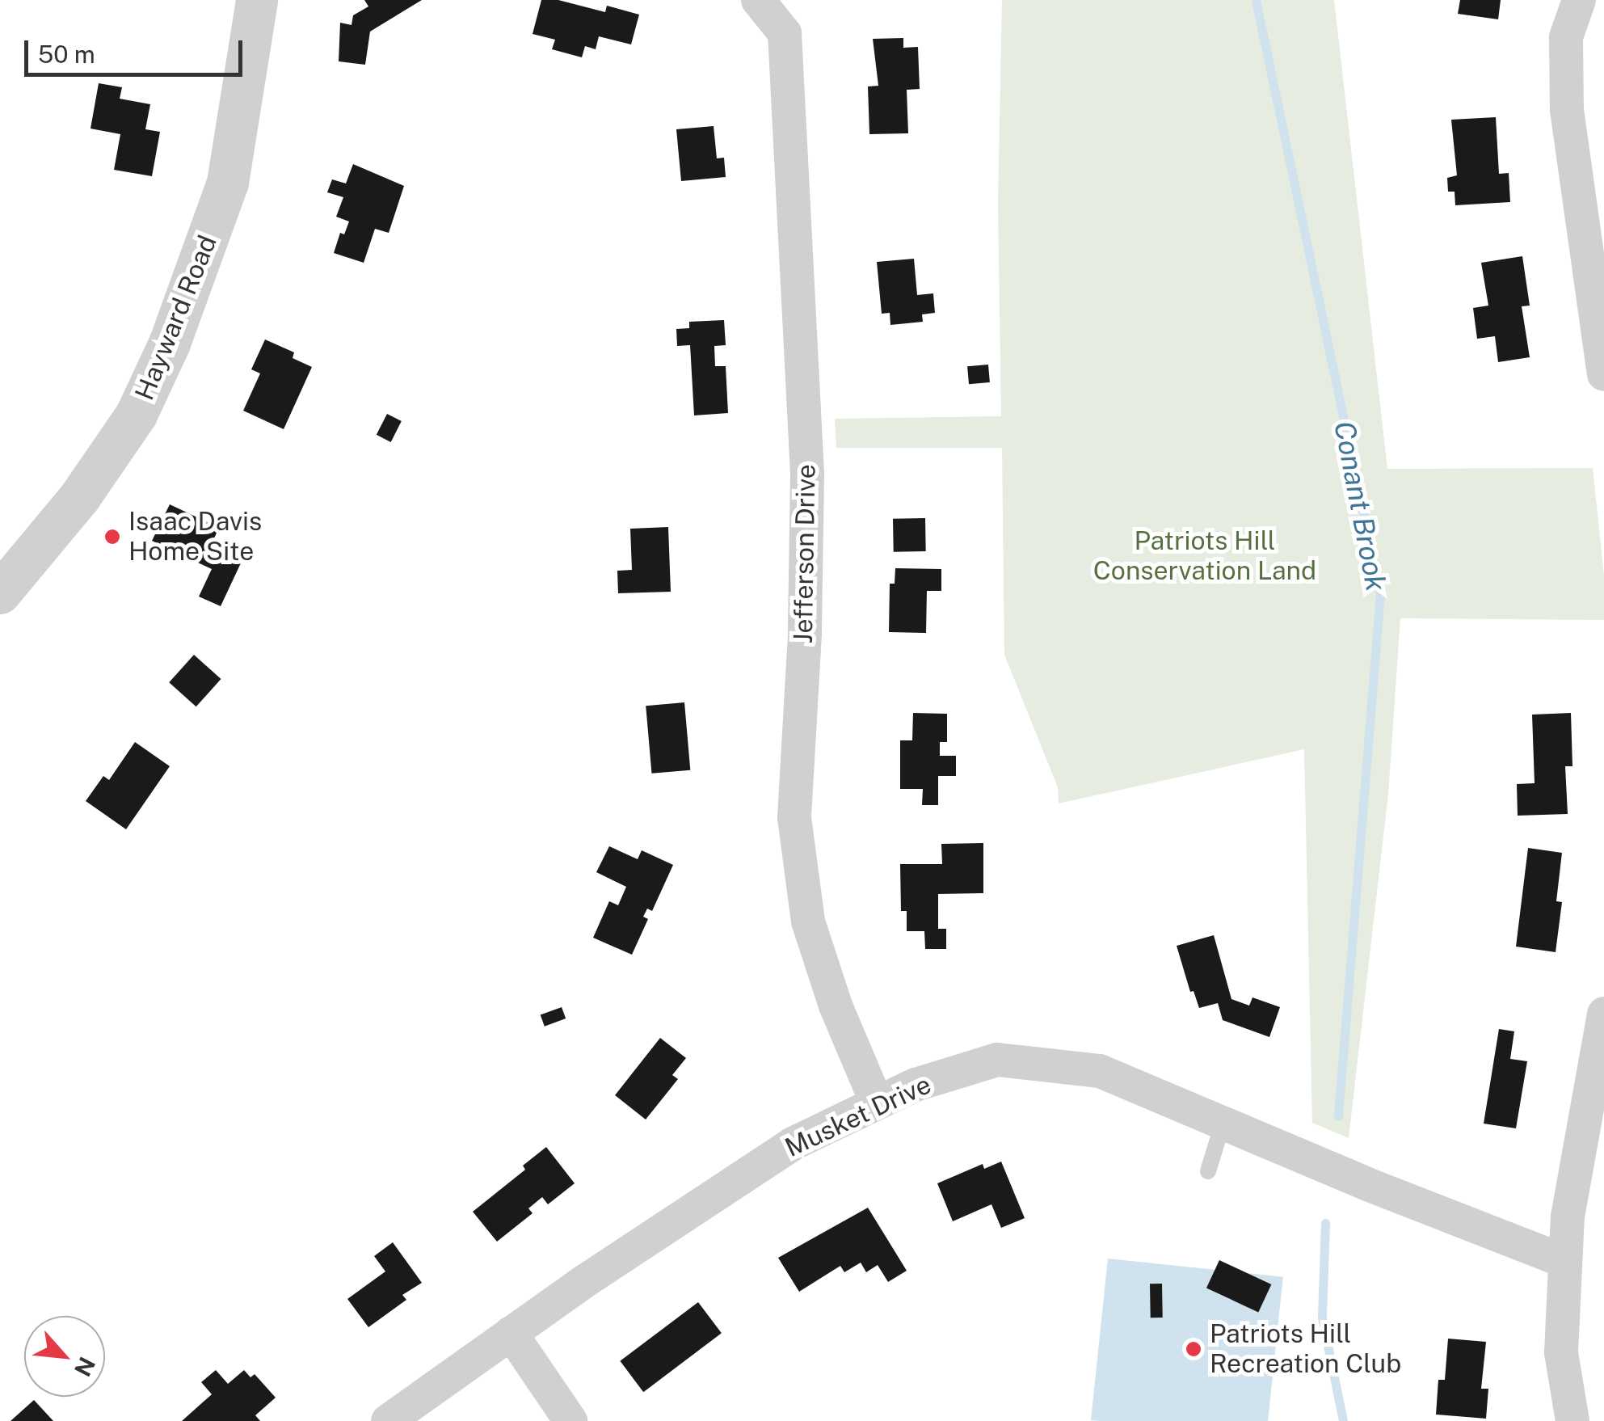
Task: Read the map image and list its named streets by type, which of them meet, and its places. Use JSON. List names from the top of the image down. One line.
{"streets":{"street":["Hayward Road","Jefferson Drive","Musket Drive"]},"crossings":[["Jefferson Drive","Musket Drive"]],"water":["Conant Brook"],"parks":["Patriots Hill Conservation Land"],"places":["Isaac Davis Home Site","Patriots Hill Recreation Club"],"scale_bar":"50 m","north":"bottom right"}
